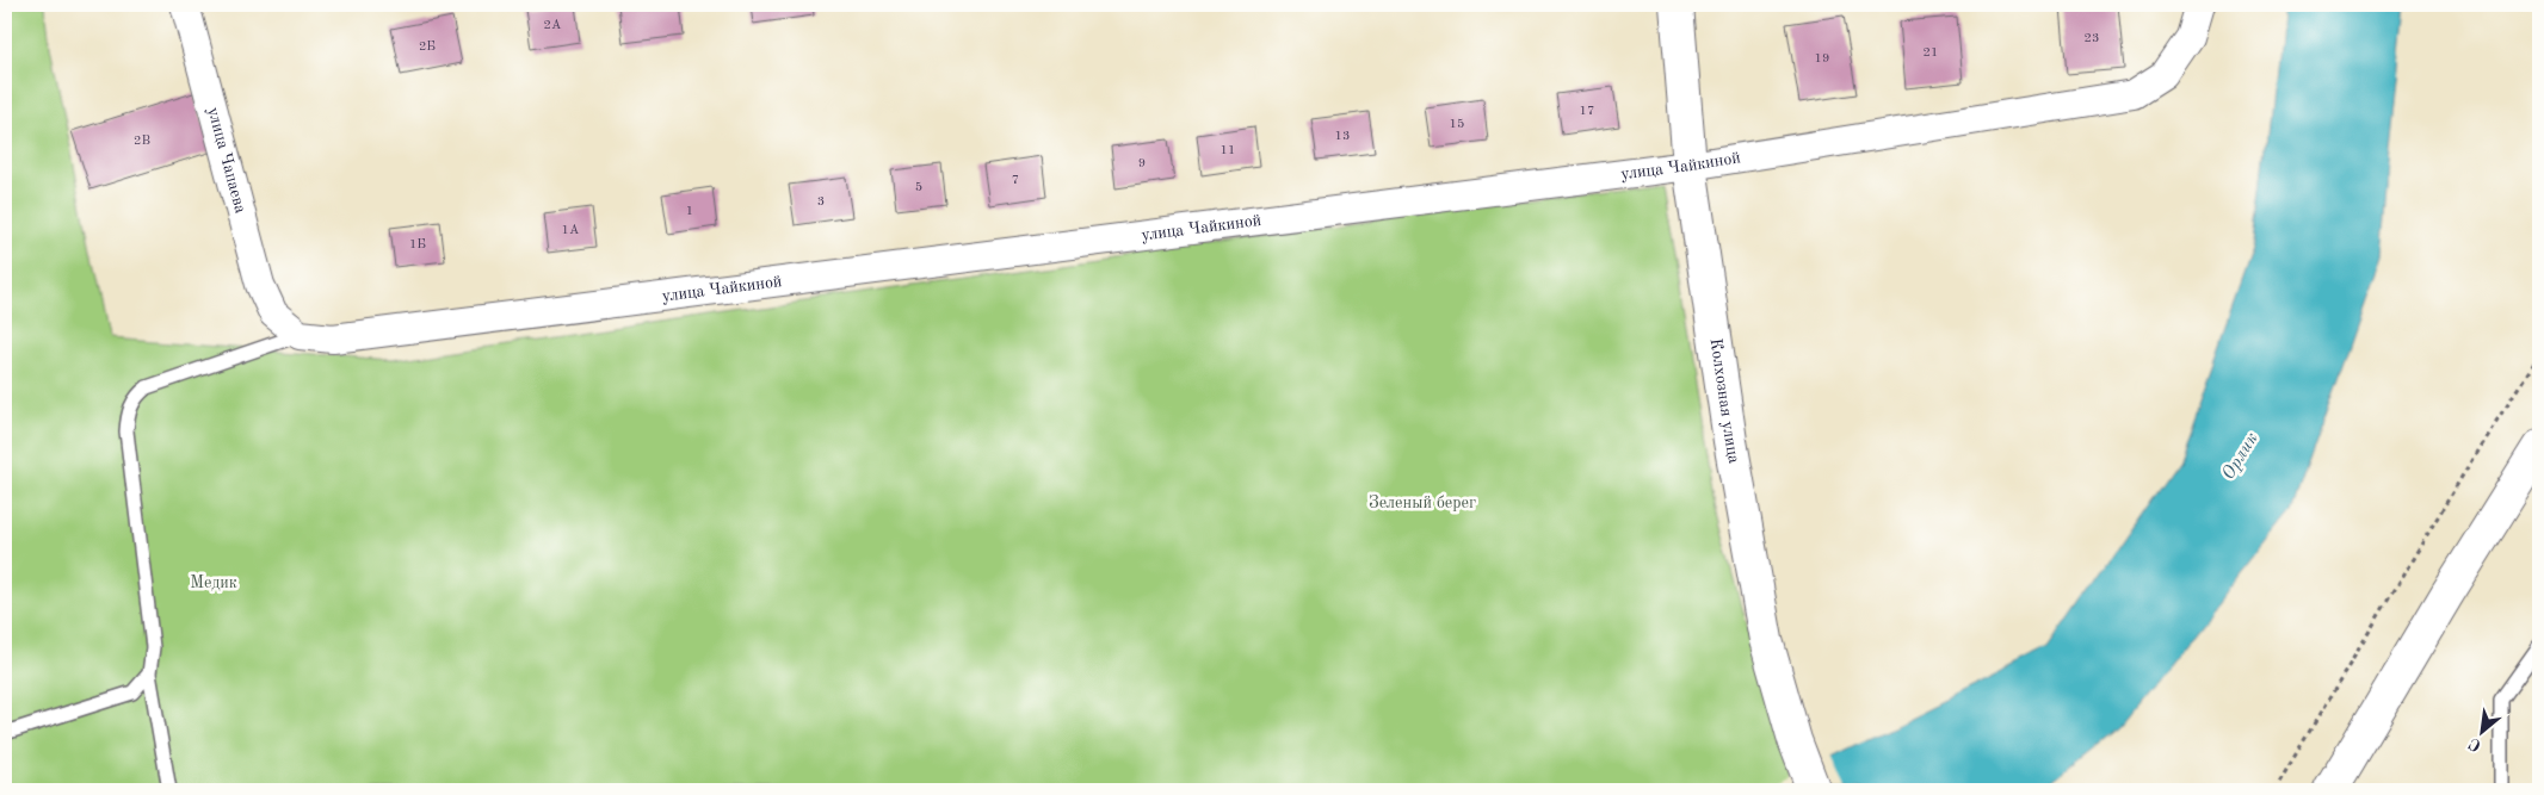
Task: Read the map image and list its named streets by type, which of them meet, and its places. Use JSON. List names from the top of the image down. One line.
{"streets":{"main road":["Колхозная улица"],"street":["улица Чапаева","улица Чайкиной"]},"crossings":[["улица Чапаева","улица Чайкиной"],["улица Чайкиной","Колхозная улица"]],"water":["Орлик"],"parks":["Зеленый берег","Медик"],"house_numbers":["2А","23","2Б","21","19","17","15","13","2В","11","9","7","5","3","1","1А","1Б"],"north":"bottom left"}
